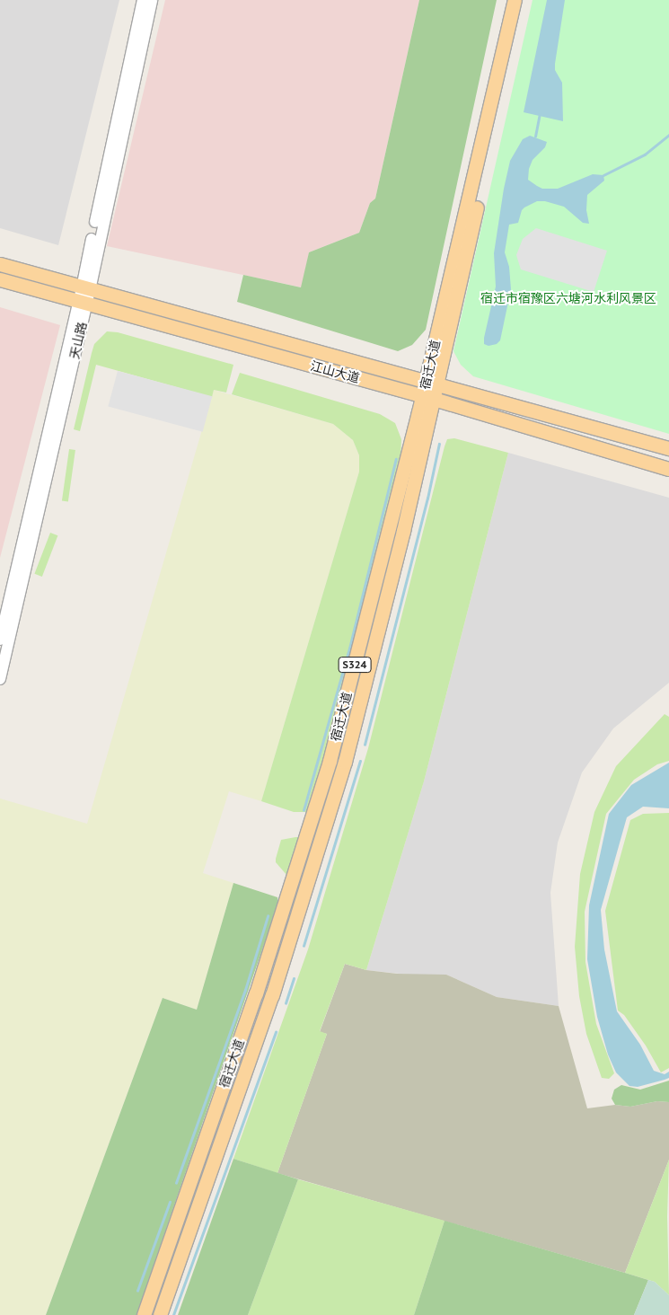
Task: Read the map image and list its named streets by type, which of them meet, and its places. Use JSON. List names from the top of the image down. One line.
{"streets":{"main road":["宿迁大道","江山大道","S324"],"street":["天山路"]},"crossings":[["天山路","江山大道"],["宿迁大道","江山大道"]],"parks":["宿迁市宿豫区六塘河水利风景区"]}
